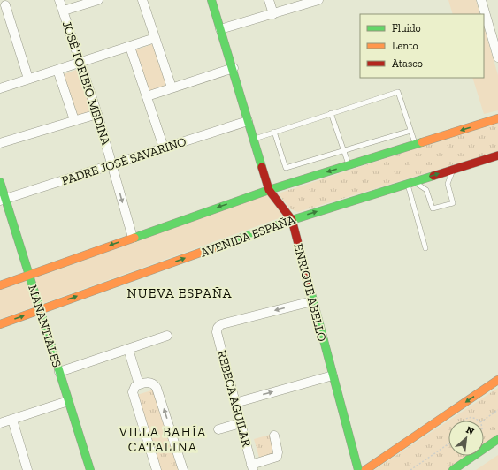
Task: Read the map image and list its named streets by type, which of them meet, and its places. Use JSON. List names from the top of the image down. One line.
{"streets":{"main road":["AVENIDA ESPAÑA","ENRIQUE ABELLO","MANANTIALES"],"street":["JOSÉ TORIBIO MEDINA","PADRE JOSÉ SAVARINO","REBECA AGUILAR"]},"crossings":[["JOSÉ TORIBIO MEDINA","PADRE JOSÉ SAVARINO"],["PADRE JOSÉ SAVARINO","ENRIQUE ABELLO"],["PADRE JOSÉ SAVARINO","MANANTIALES"],["AVENIDA ESPAÑA","ENRIQUE ABELLO"],["AVENIDA ESPAÑA","MANANTIALES"],["ENRIQUE ABELLO","REBECA AGUILAR"]],"districts":["NUEVA ESPAÑA","VILLA BAHÍA CATALINA"],"legend":["Fluido","Lento","Atasco"],"north":"top right"}
